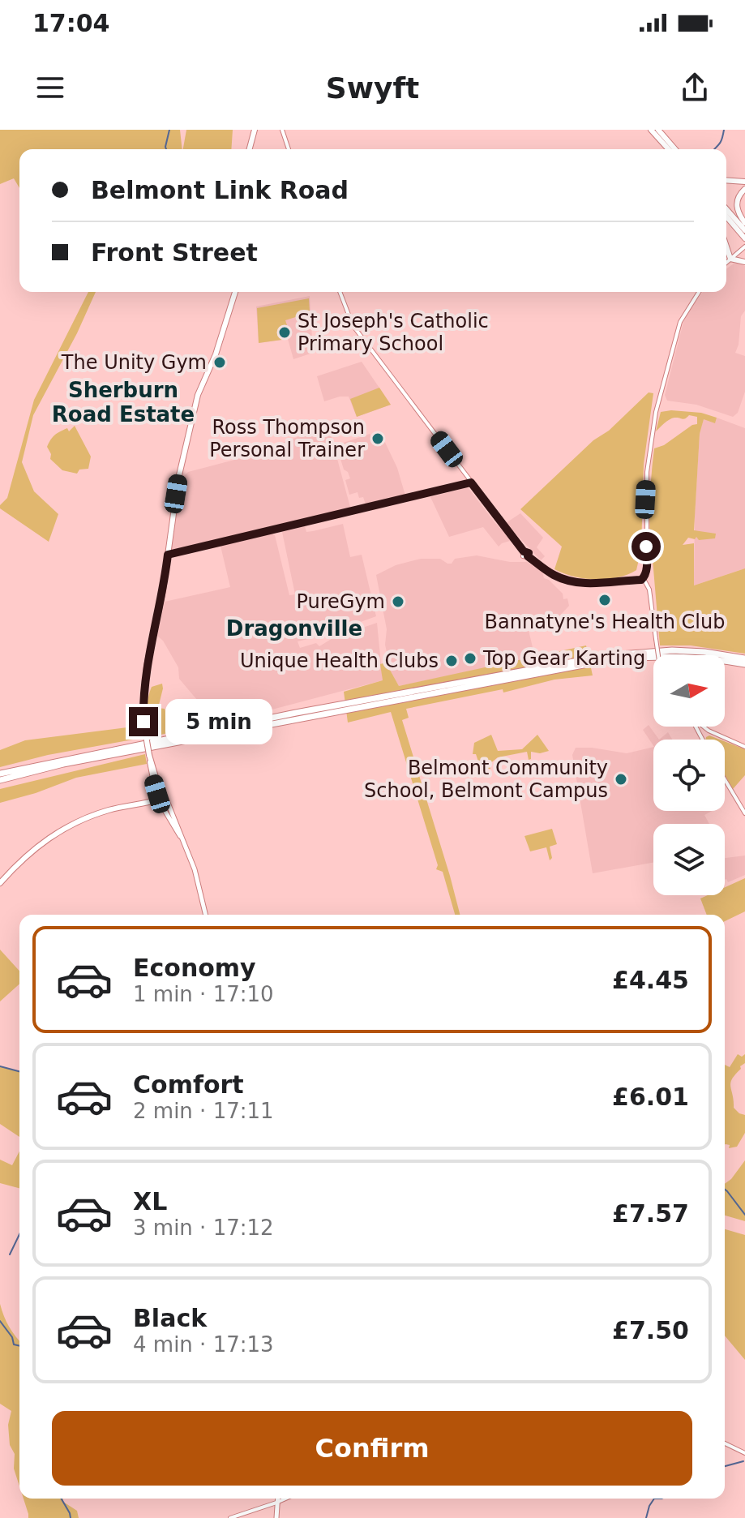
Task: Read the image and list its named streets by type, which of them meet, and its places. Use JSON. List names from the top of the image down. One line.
{"districts":["Sherburn Road Estate","Dragonville"],"places":["St Joseph's Catholic Primary School","The Unity Gym","Ross Thompson Personal Trainer","Bannatyne's Health Club","PureGym","Top Gear Karting","Unique Health Clubs","Belmont Community School, Belmont Campus"],"north":"right","page":{"status":"17:04","header":"Swyft","banner":["Belmont Link Road","Front Street"],"bubble":"5 min","list":[{"name":"Economy","note":"1 min · 17:10","value":"£4.45"},{"name":"Comfort","note":"2 min · 17:11","value":"£6.01"},{"name":"XL","note":"3 min · 17:12","value":"£7.57"},{"name":"Black","note":"4 min · 17:13","value":"£7.50"}],"buttons":"Confirm"}}
